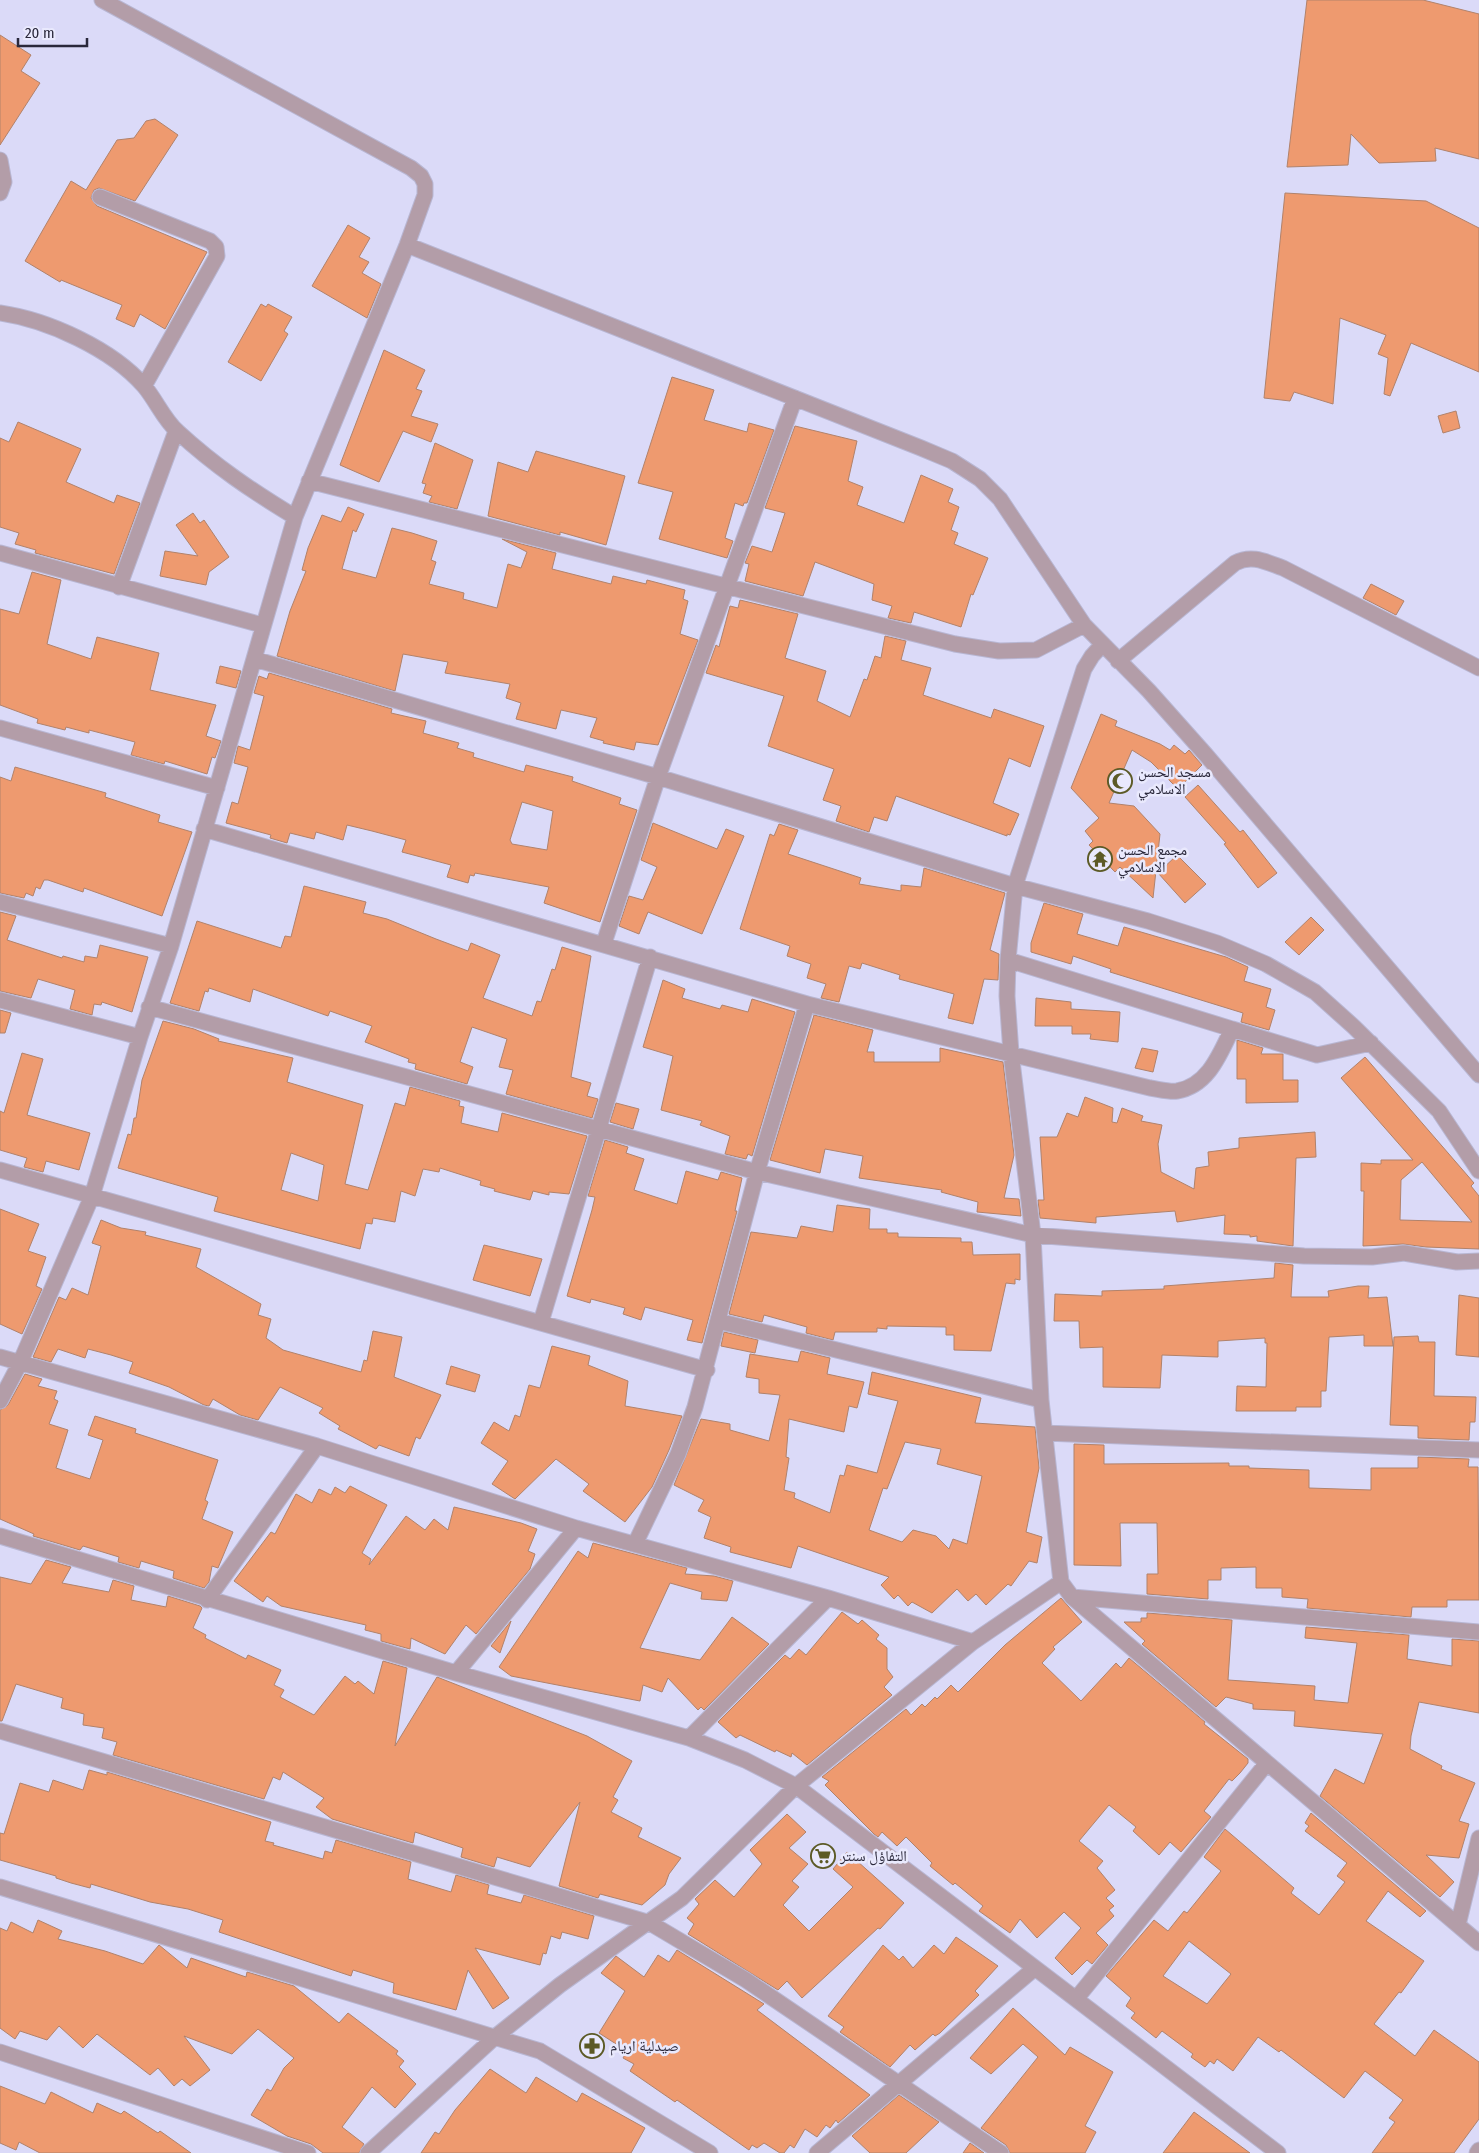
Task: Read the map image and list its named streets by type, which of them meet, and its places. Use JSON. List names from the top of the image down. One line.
{"places":{"mosque":["مسجد الحسن الاسلامي"],"temple":["مجمع الحسن الاسلامي"],"supermarket":["التفاؤل سنتر"],"pharmacy":["صيدلية اريام"]},"scale_bar":"20 m"}
